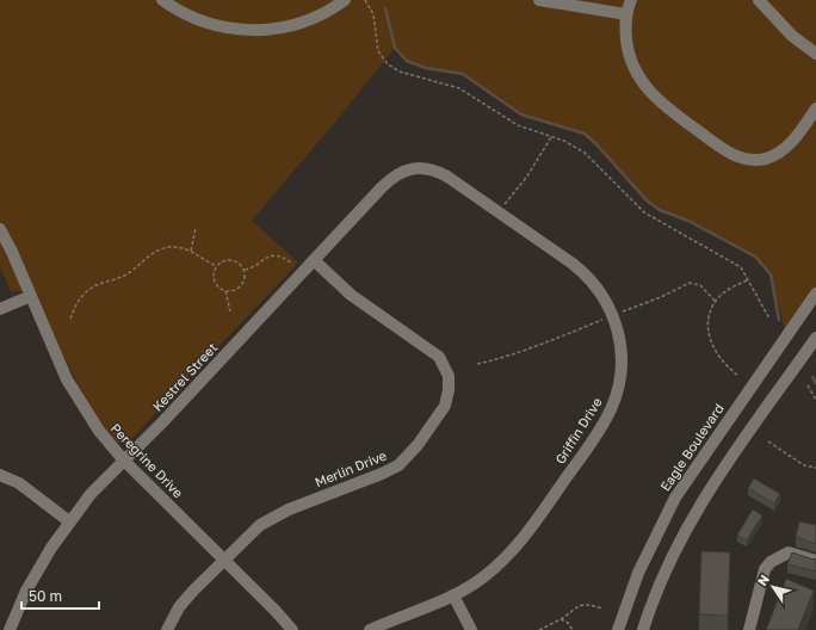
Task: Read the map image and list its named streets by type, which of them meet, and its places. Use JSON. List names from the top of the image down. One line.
{"streets":{"street":["Kestrel Street","Griffin Drive","Eagle Boulevard","Peregrine Drive","Merlin Drive"]},"crossings":[["Kestrel Street","Griffin Drive"],["Kestrel Street","Peregrine Drive"],["Kestrel Street","Merlin Drive"],["Peregrine Drive","Merlin Drive"]],"scale_bar":"50 m","north":"top left"}
